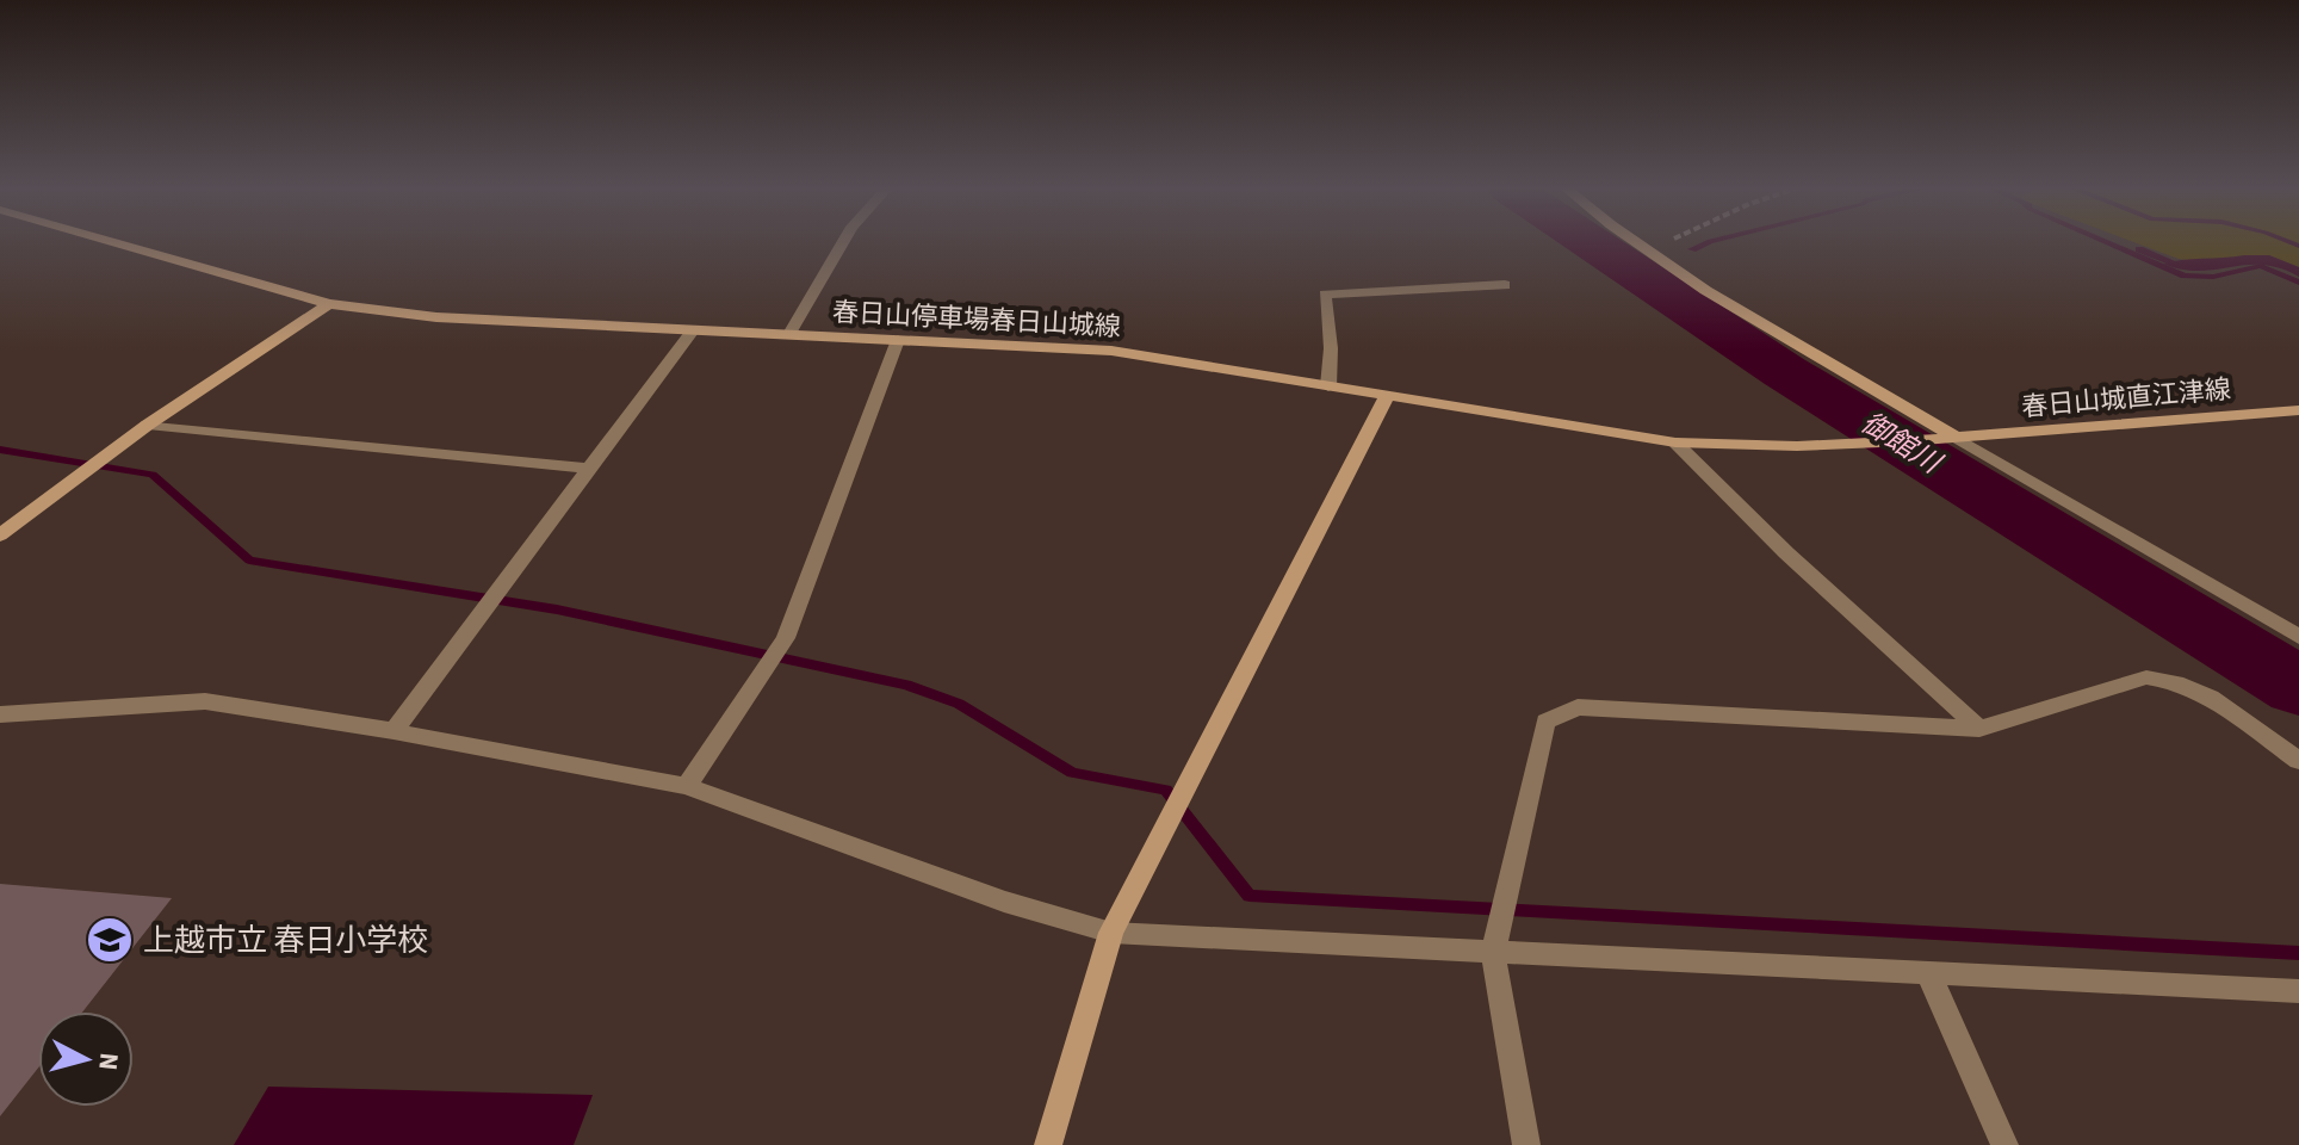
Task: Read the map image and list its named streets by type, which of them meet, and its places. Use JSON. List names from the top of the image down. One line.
{"streets":{"main road":["春日山停車場春日山城線","春日山城直江津線"]},"crossings":[["春日山停車場春日山城線","春日山城直江津線"]],"water":["御館川"],"places":{"school or university":["上越市立 春日小学校"]},"north":"right"}
